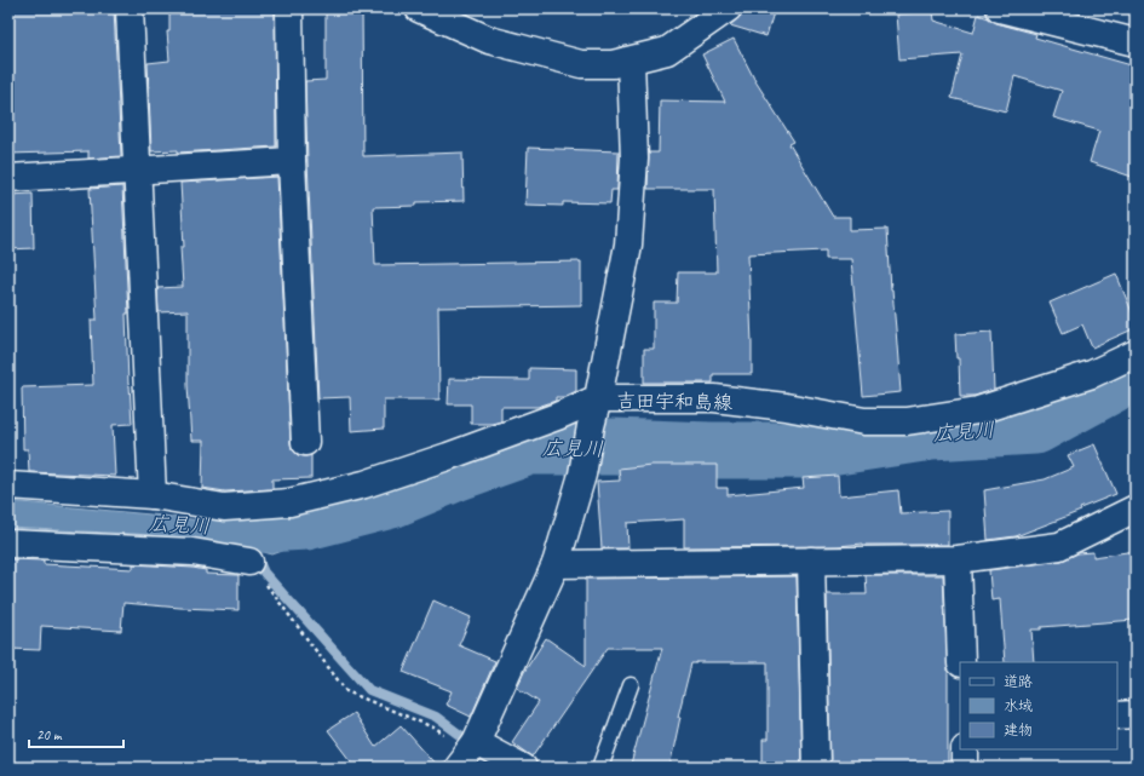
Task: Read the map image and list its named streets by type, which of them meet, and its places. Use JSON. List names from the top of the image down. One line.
{"streets":{"street":["吉田宇和島線"]},"water":["広見川"],"legend":["道路","水域","建物"],"scale_bar":"20 m"}
